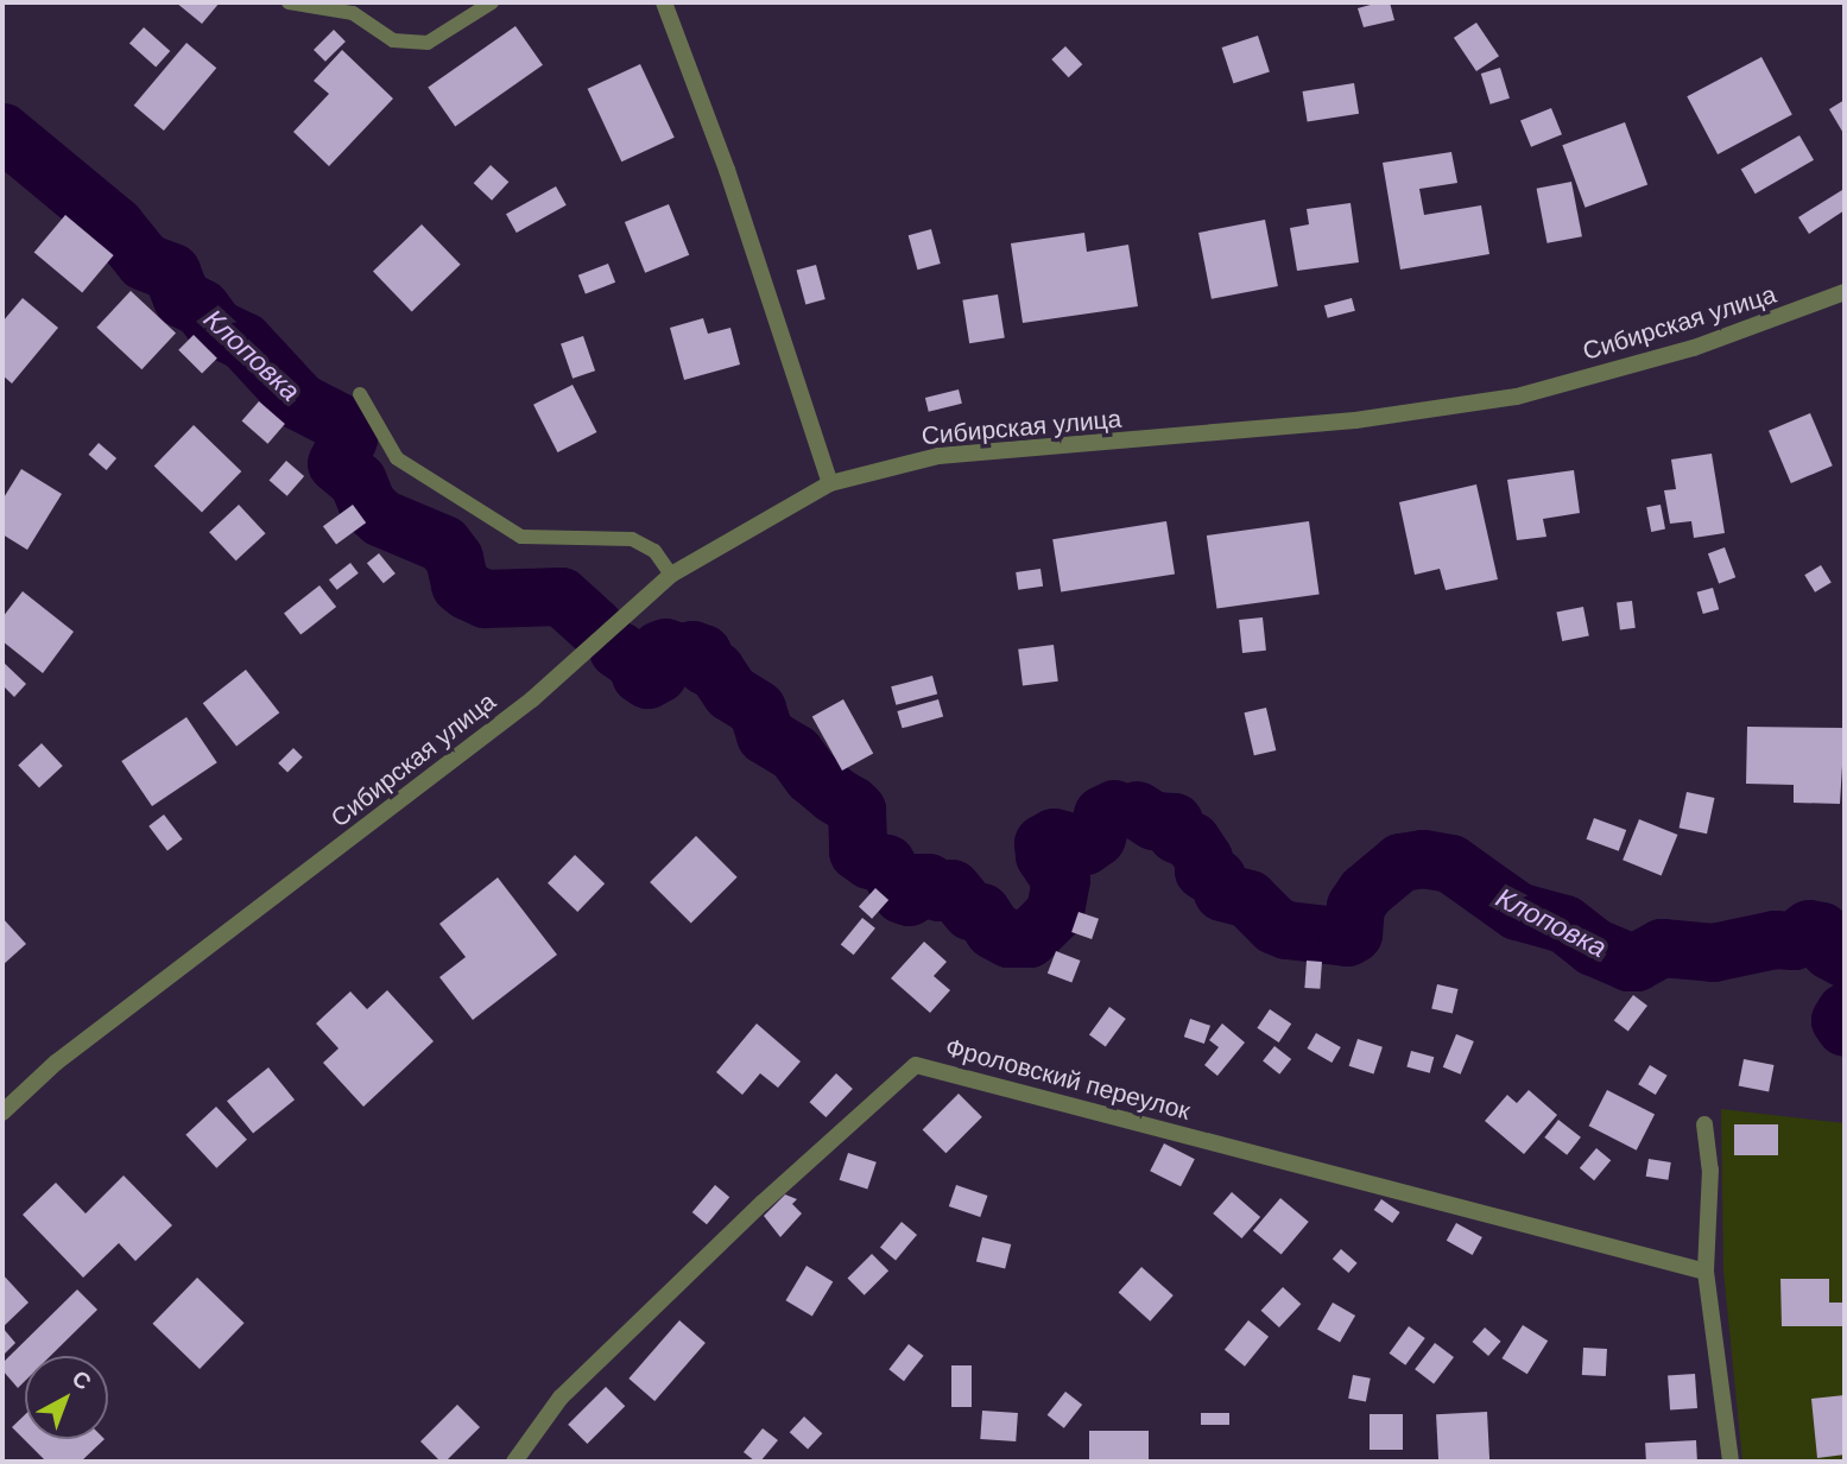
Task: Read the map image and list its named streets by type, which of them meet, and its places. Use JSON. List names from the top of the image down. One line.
{"streets":{"street":["Сибирская улица","Фроловский переулок"]},"water":["Клоповка"],"north":"top right"}
